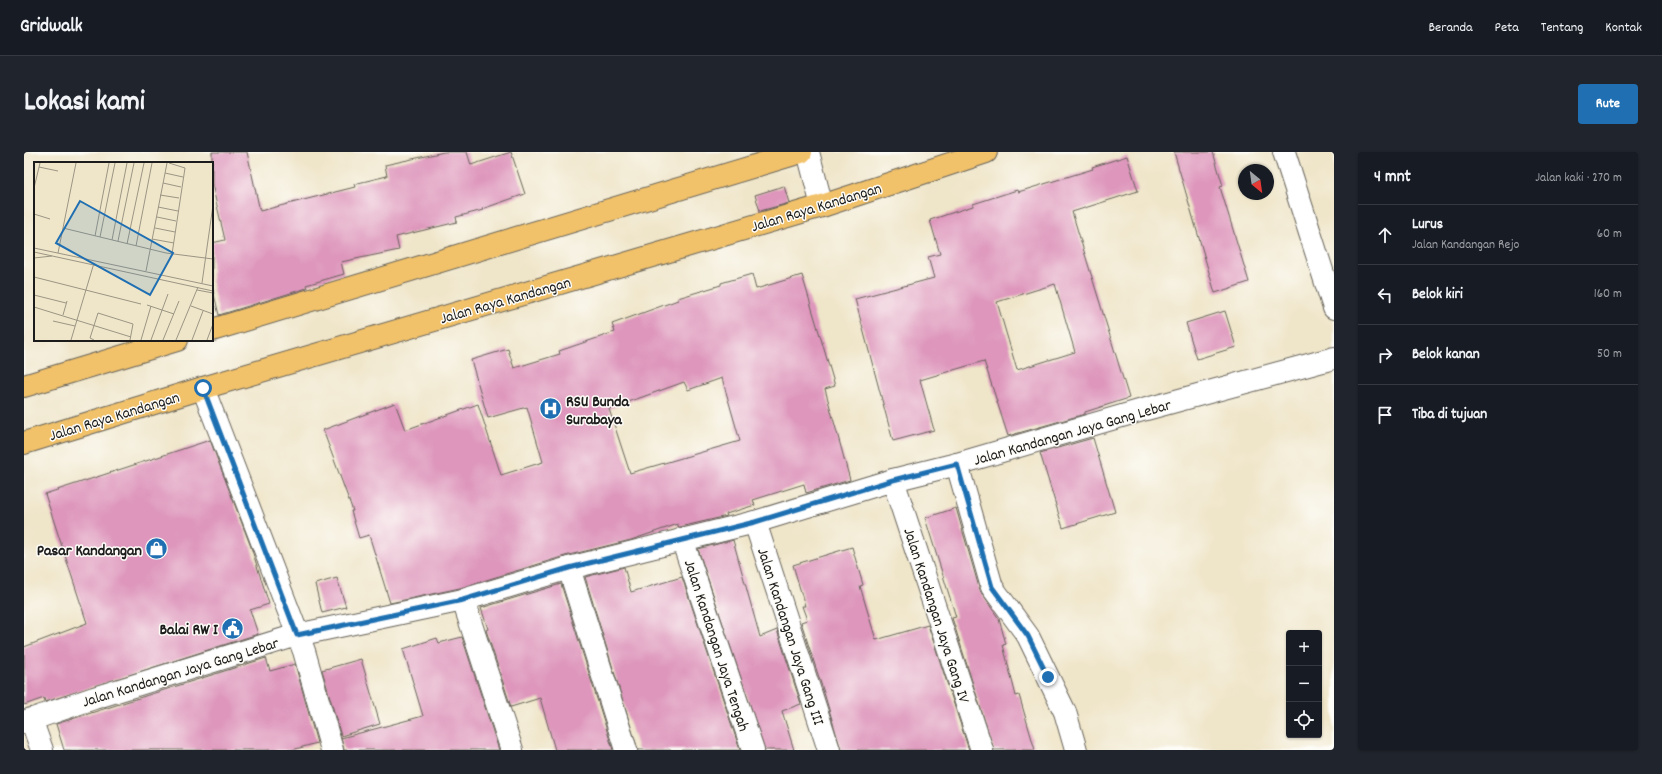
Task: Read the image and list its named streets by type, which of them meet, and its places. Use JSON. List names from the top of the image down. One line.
{"streets":{"main road":["Jalan Raya Kandangan"],"street":["Jalan Kandangan Jaya Gang Lebar","Jalan Kandangan Jaya Gang IV","Jalan Kandangan Jaya Gang III","Jalan Kandangan Jaya Tengah"]},"crossings":[["Jalan Kandangan Jaya Gang Lebar","Jalan Kandangan Jaya Gang IV"],["Jalan Kandangan Jaya Gang Lebar","Jalan Kandangan Jaya Gang III"],["Jalan Kandangan Jaya Gang Lebar","Jalan Kandangan Jaya Tengah"]],"places":{"hospital":["RSU Bunda Surabaya"],"shop":["Pasar Kandangan"],"public building":["Balai RW I"]},"north":"bottom right","page":{"header":"Gridwalk","nav":["Beranda","Peta","Tentang","Kontak"],"title":"Lokasi kami","buttons":"Rute","heading":["4 mnt","Jalan kaki · 270 m"],"list":[["Lurus","Jalan Kandangan Rejo","60 m"],["Belok kiri","160 m"],["Belok kanan","50 m"],"Tiba di tujuan"],"map_buttons":["+","−"]}}
